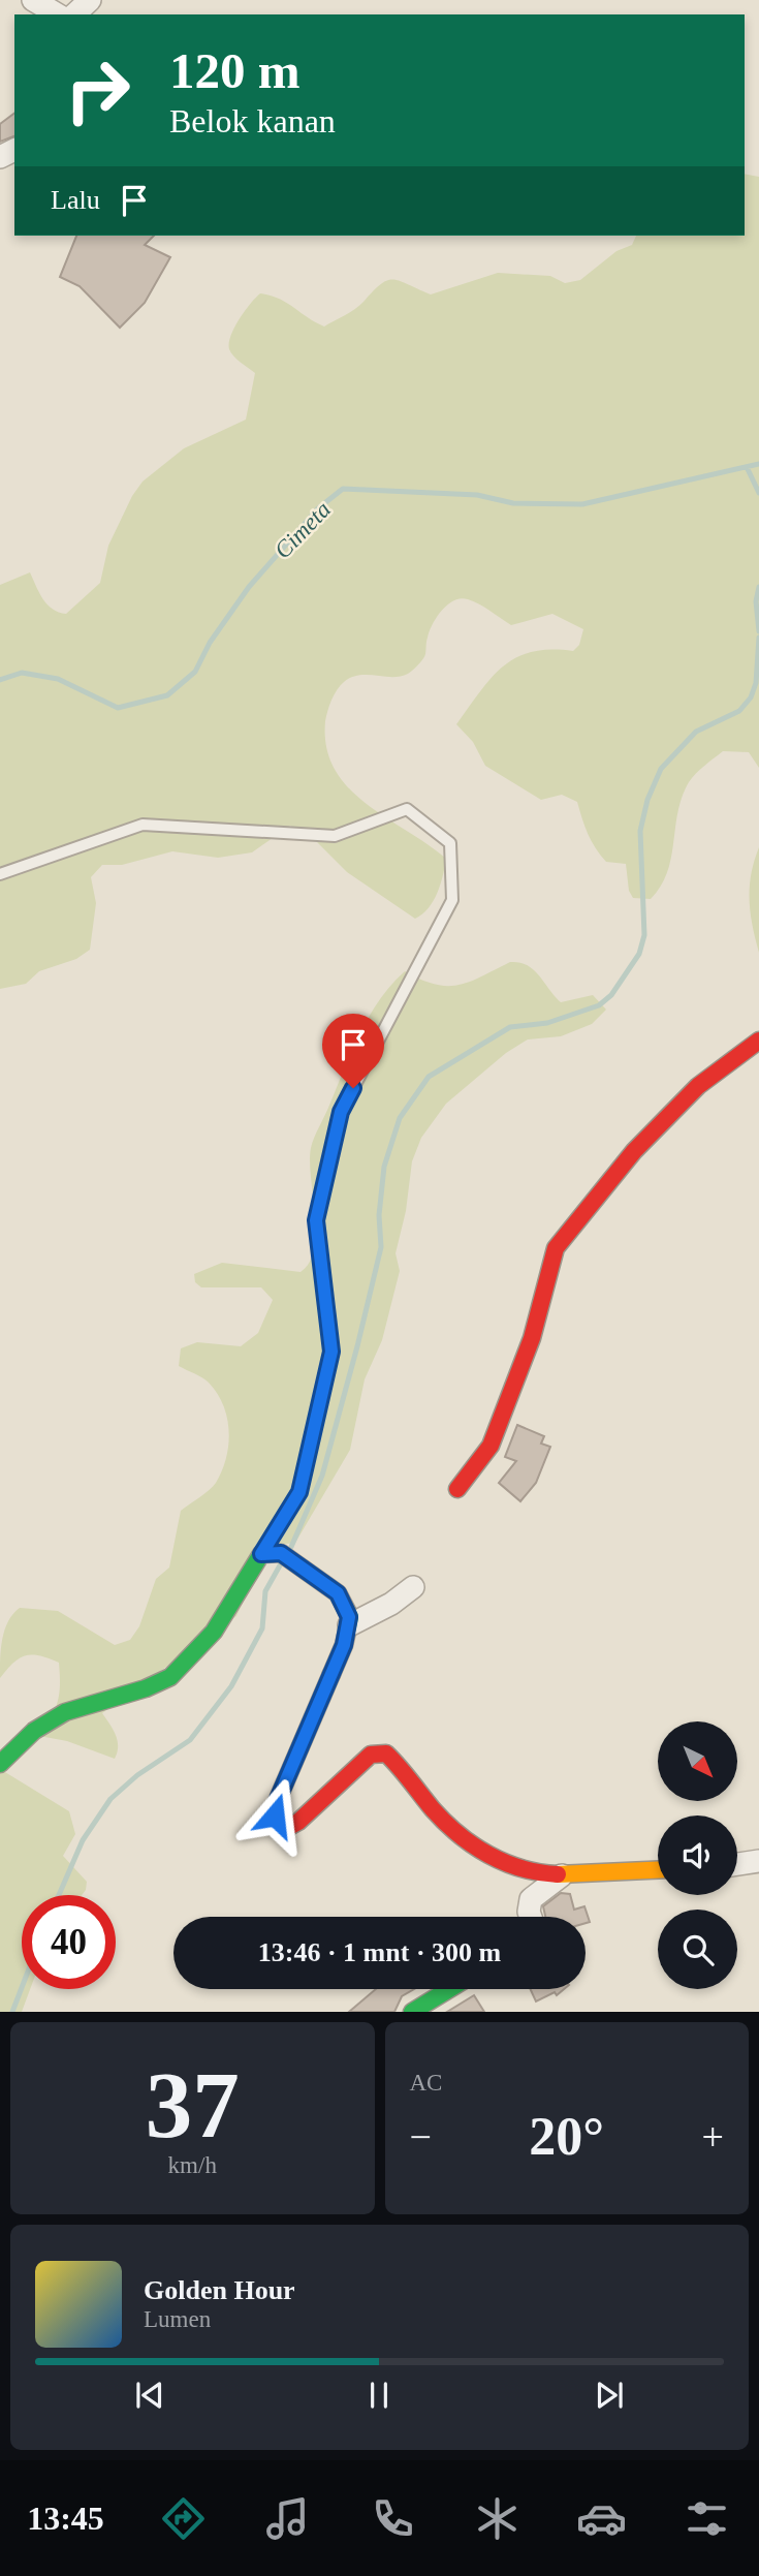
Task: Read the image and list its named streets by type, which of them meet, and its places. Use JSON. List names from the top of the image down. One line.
{"water":["Cimeta"],"north":"bottom right","page":{"turn":["120 m","Belok kanan"],"then":"Lalu","limit":"40","trip":"13:46 · 1 mnt · 300 m","tile":[["37","km/h"],"AC"],"heat":["−","20°","+"],"song":["Golden Hour","Lumen"],"tabs":"13:45"}}
